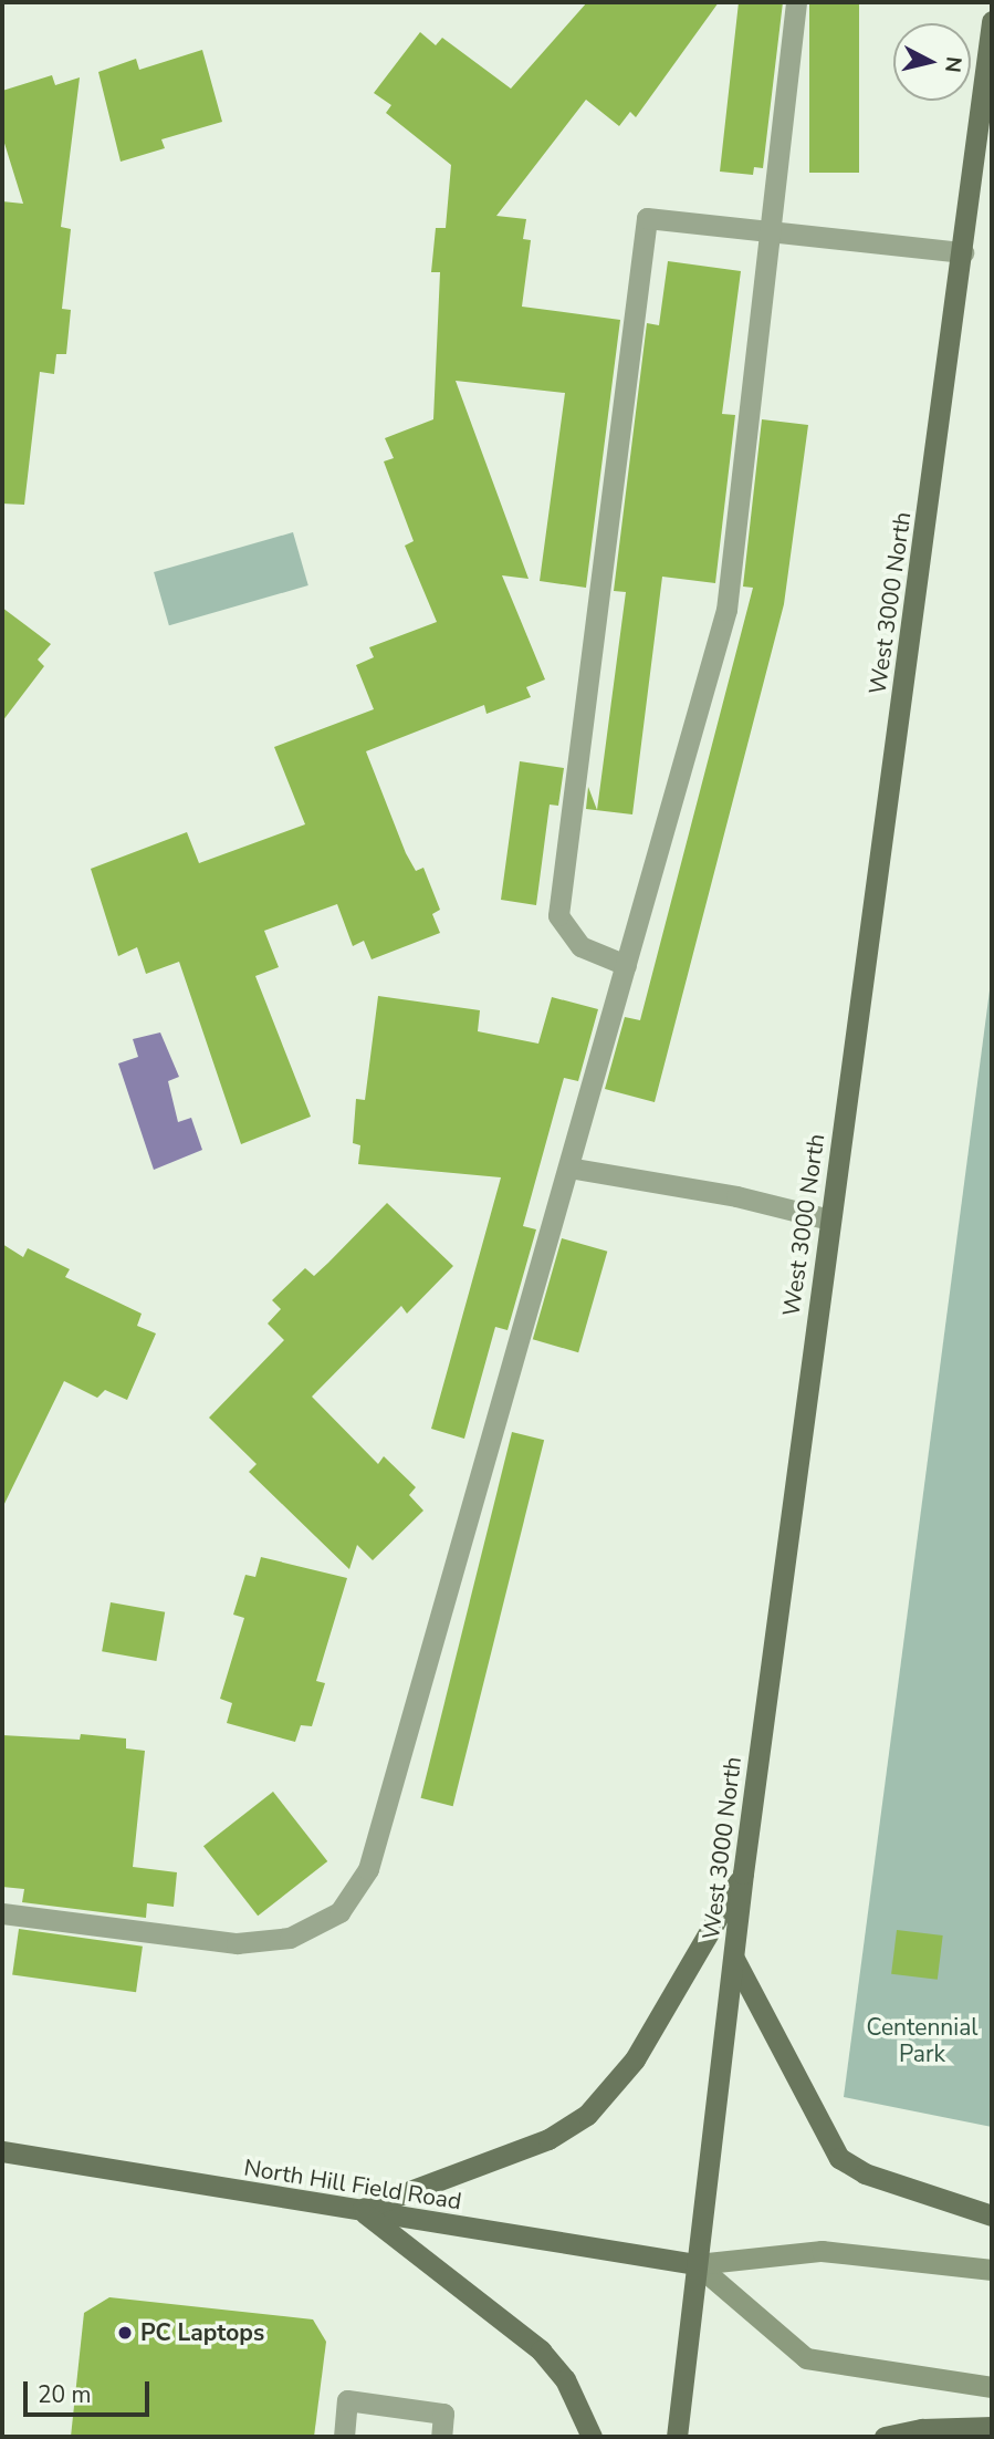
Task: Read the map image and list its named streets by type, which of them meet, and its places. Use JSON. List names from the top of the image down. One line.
{"streets":{"main road":["West 3000 North","North Hill Field Road"]},"crossings":[["West 3000 North","North Hill Field Road"]],"parks":["Centennial Park"],"places":["PC Laptops"],"scale_bar":"20 m","north":"right"}
